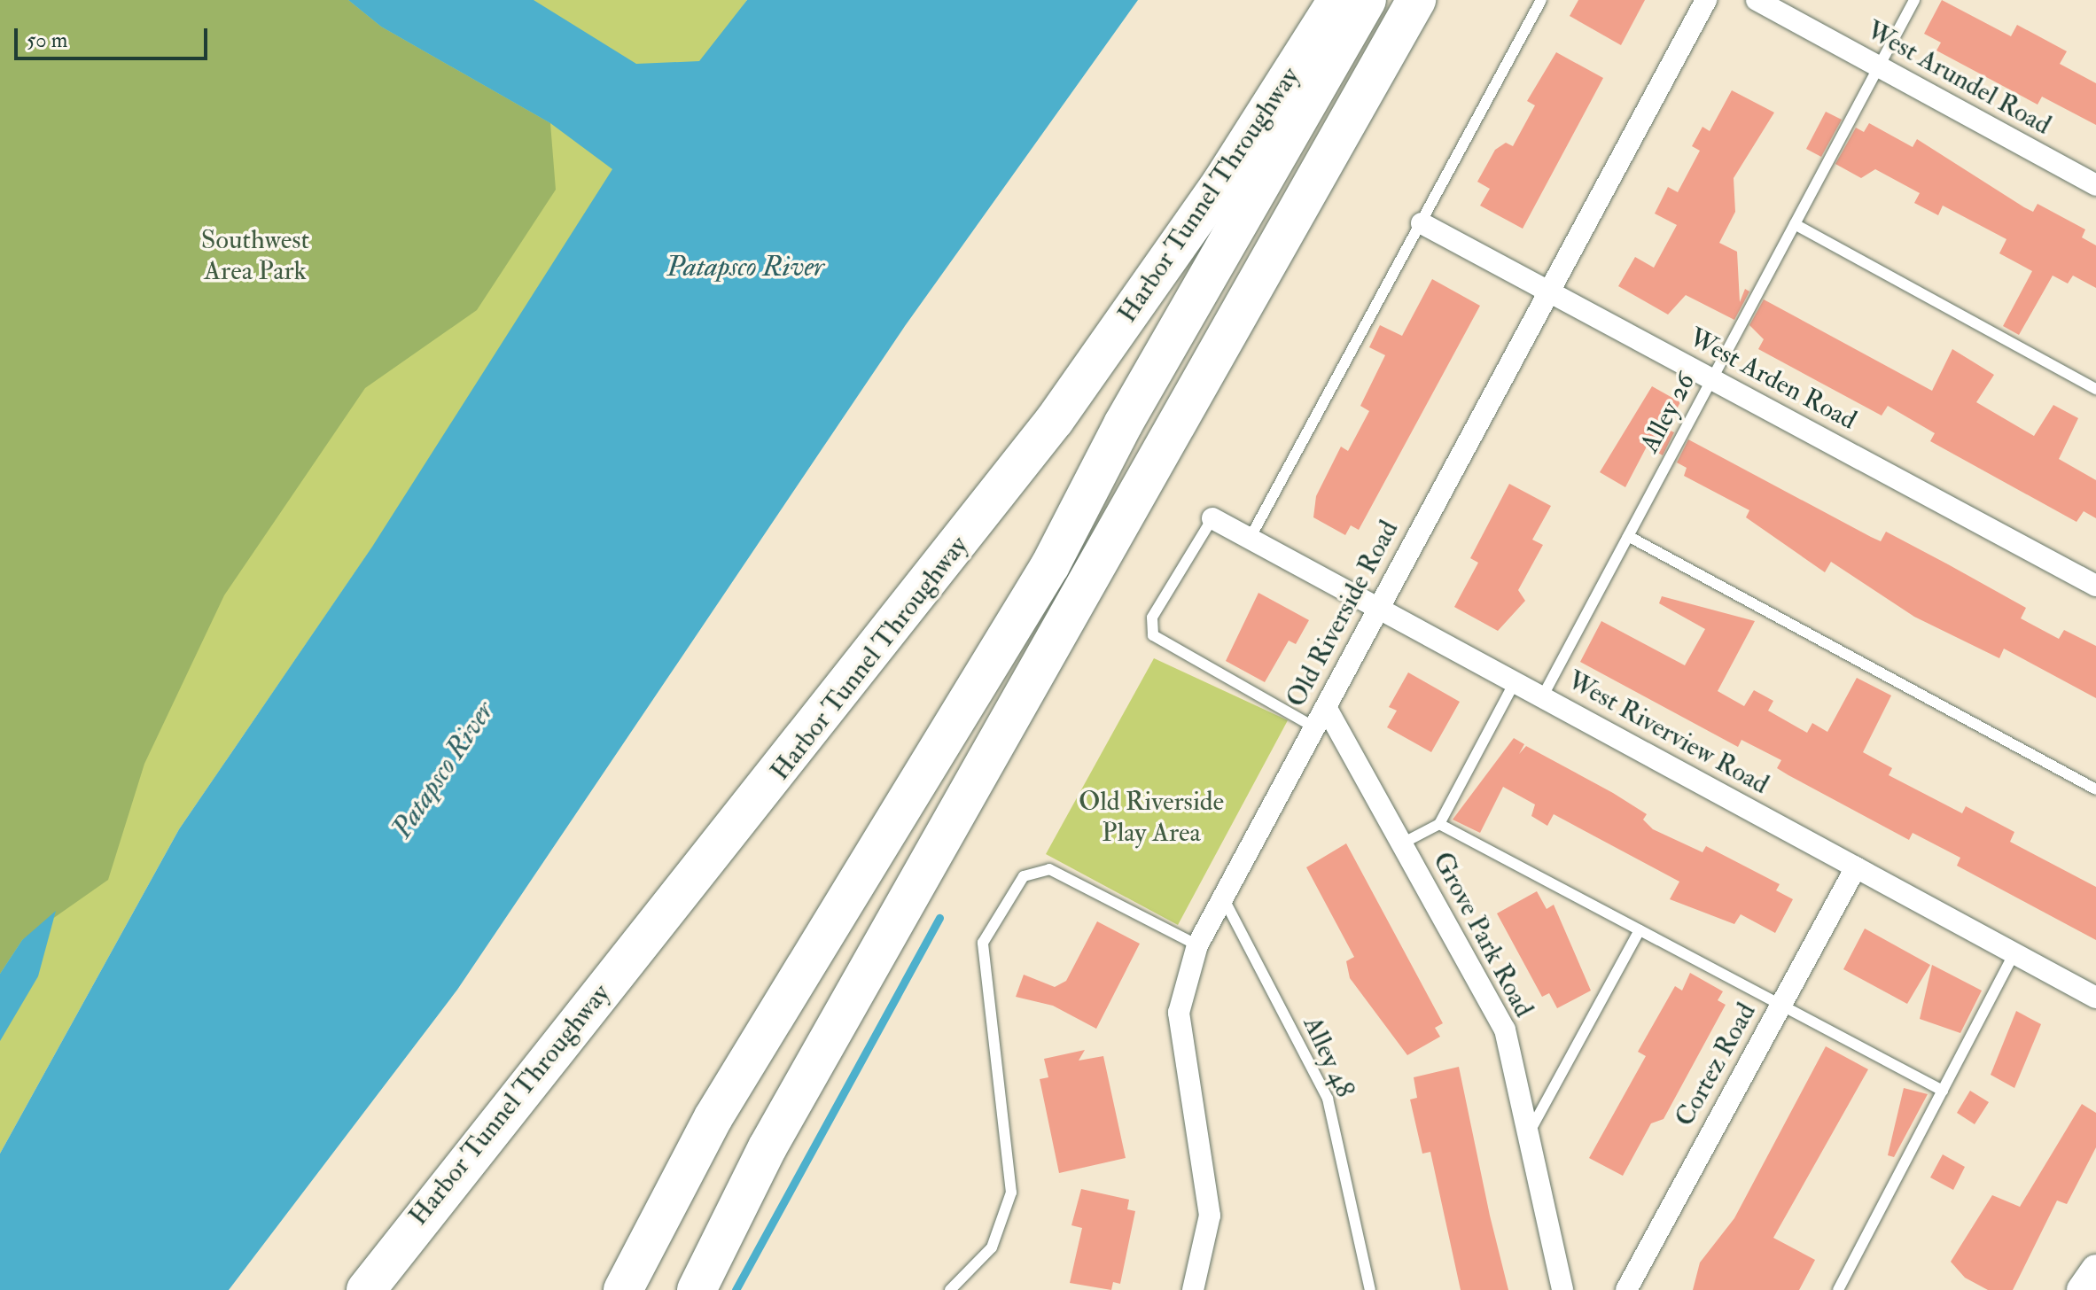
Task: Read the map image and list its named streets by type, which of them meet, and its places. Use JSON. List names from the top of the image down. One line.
{"streets":{"highway":["Harbor Tunnel Throughway"],"street":["West Arundel Road","West Arden Road","Old Riverside Road","West Riverview Road","Grove Park Road","Cortez Road"],"lane":["Alley 26","Alley 48"]},"crossings":[["West Arundel Road","Alley 26"],["West Arden Road","Alley 26"],["West Arden Road","Old Riverside Road"],["Alley 26","West Riverview Road"],["Old Riverside Road","West Riverview Road"],["Old Riverside Road","Grove Park Road"],["Old Riverside Road","Alley 48"],["West Riverview Road","Cortez Road"]],"water":["Patapsco River"],"parks":["Southwest Area Park","Old Riverside Play Area"],"scale_bar":"50 m"}
